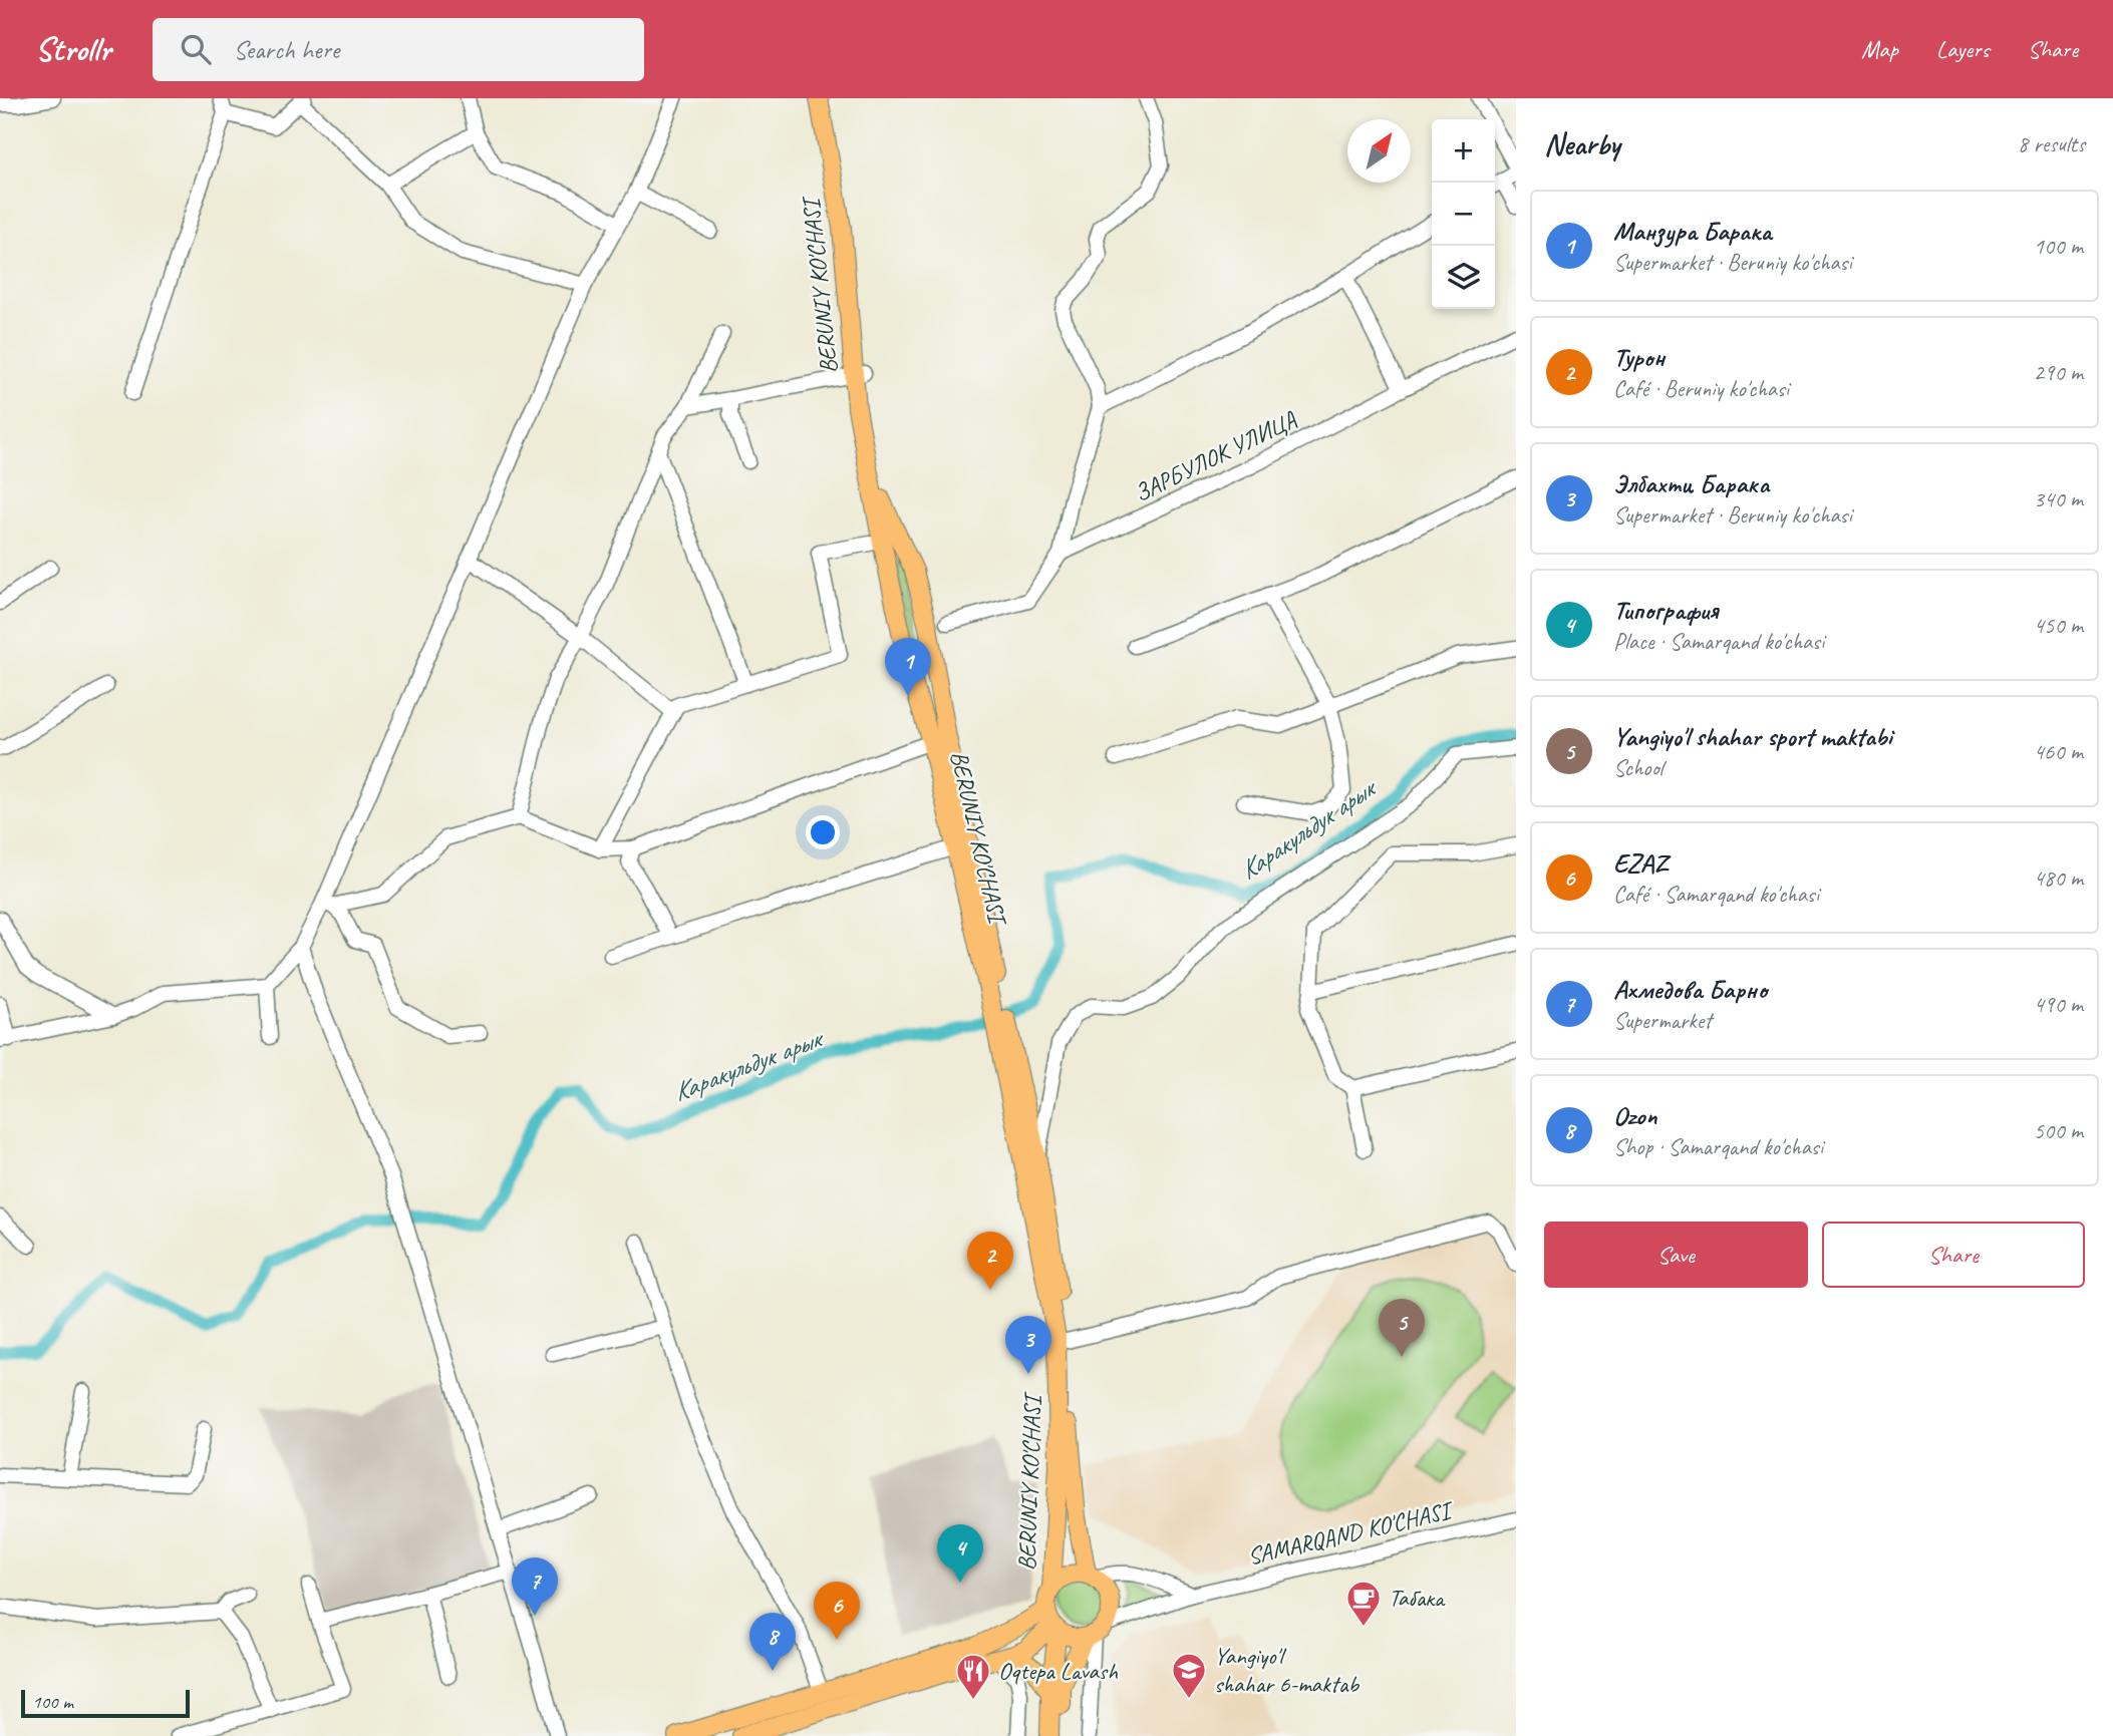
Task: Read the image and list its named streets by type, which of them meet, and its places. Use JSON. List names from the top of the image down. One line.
{"streets":{"main road":["BERUNIY KO'CHASI"],"street":["ЗАРБУЛОК УЛИЦА","SAMARQAND KO'CHASI"]},"crossings":[["BERUNIY KO'CHASI","SAMARQAND KO'CHASI"]],"water":["Каракульдук арык"],"places":{"cafe":["Табака"],"school or university":["Yangiyo'l shahar 6-maktab"],"restaurant":["Oqtepa Lavash"]},"scale_bar":"100 m","north":"top right","page":{"header":"Strollr","search":"Search here","nav":["Map","Layers","Share"],"heading":["Nearby","8 results"],"map_buttons":["+","−"],"list":[{"mark":"1","name":"Манзура Барака","note":"Supermarket · Beruniy ko'chasi","value":"100 m"},{"mark":"2","name":"Турон","note":"Café · Beruniy ko'chasi","value":"290 m"},{"mark":"3","name":"Элбахти Барака","note":"Supermarket · Beruniy ko'chasi","value":"340 m"},{"mark":"4","name":"Типография","note":"Place · Samarqand ko'chasi","value":"450 m"},{"mark":"5","name":"Yangiyo'l shahar sport maktabi","note":"School","value":"460 m"},{"mark":"6","name":"EZAZ","note":"Café · Samarqand ko'chasi","value":"480 m"},{"mark":"7","name":"Ахмедова Барно","note":"Supermarket","value":"490 m"},{"mark":"8","name":"Ozon","note":"Shop · Samarqand ko'chasi","value":"500 m"}],"pins":["1","2","5","3","4","7","6","8"],"buttons":["Save","Share"],"scale":"100 m"}}
